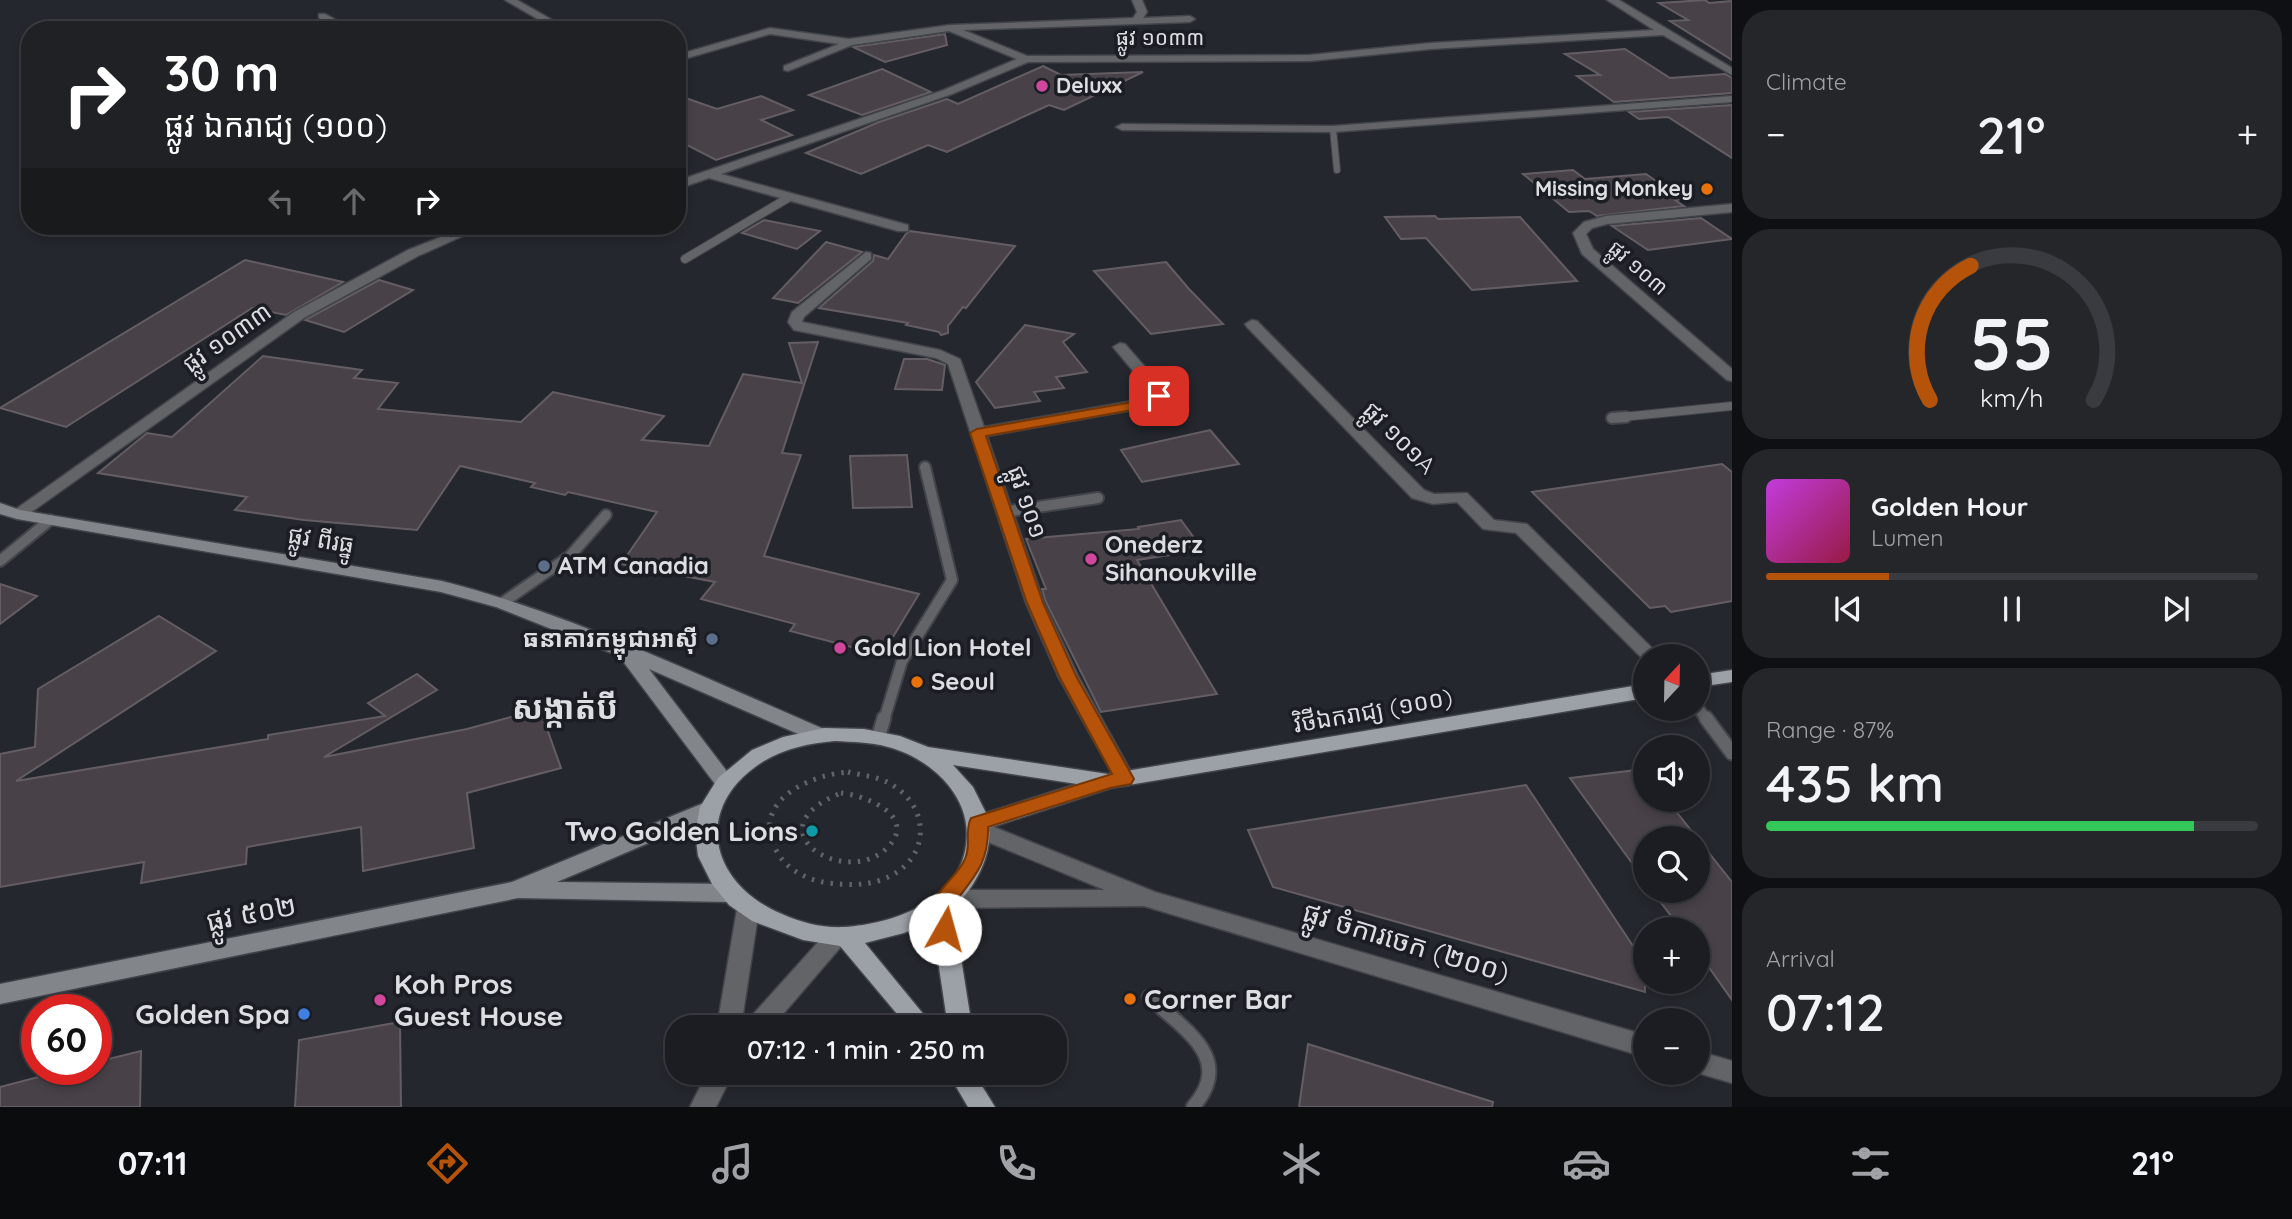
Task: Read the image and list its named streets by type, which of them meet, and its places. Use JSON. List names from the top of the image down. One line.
{"streets":{"main road":["ផ្លូវ ពីរធ្នូ","វិថីឯករាជ្យ (១០០)","ផ្លូវ ៥០២"],"street":["ផ្លូវ ១០៣៣","ផ្លូវ ១០៣","ផ្លូវ ១០១A","ផ្លូវ ១០១","ផ្លូវ ចំការចេក (២០០)"]},"crossings":[["ផ្លូវ ១០៣៣","ផ្លូវ ពីរធ្នូ"],["ផ្លូវ ១០១","វិថីឯករាជ្យ (១០០)"]],"districts":["សង្កាត់បី"],"places":["Deluxx","Missing Monkey","Onederz Sihanoukville","ATM Canadia","ធនាគារកម្ពុជាអាសុី","Gold Lion Hotel","Seoul","Two Golden Lions","Corner Bar","Koh Pros Guest House","Golden Spa"],"north":"top","page":{"tile":["Climate",["Range · 87%","435 km"],["Arrival","07:12"]],"turn":["30 m","ផ្លូវ ឯករាជ្យ (១០០)"],"heat":["−","21°","+"],"song":["Golden Hour","Lumen"],"map_buttons":["+","−"],"limit":"60","trip":"07:12 · 1 min · 250 m","tabs":["07:11","21°"],"gauge":["55","km/h"]}}
